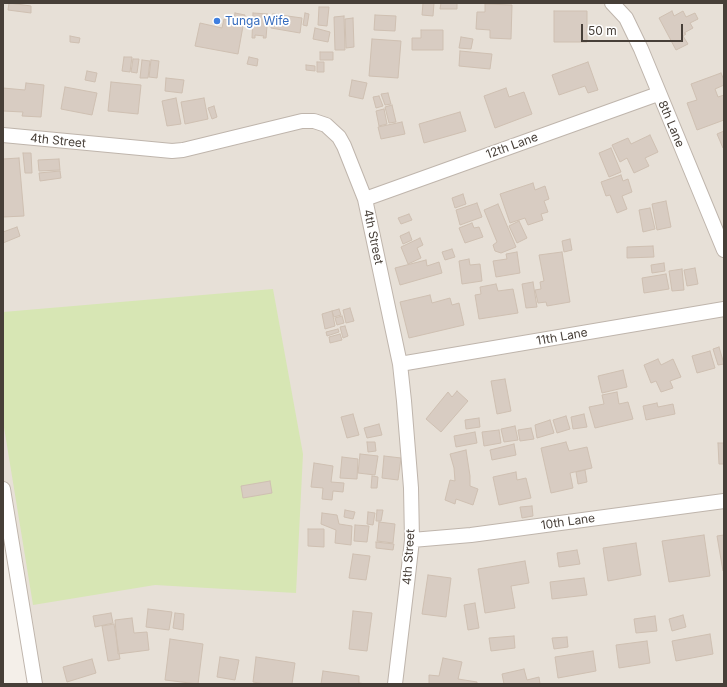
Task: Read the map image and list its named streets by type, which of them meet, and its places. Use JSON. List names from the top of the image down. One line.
{"streets":{"street":["8th Lane","4th Street","12th Lane","11th Lane","10th Lane"]},"crossings":[["8th Lane","12th Lane"],["4th Street","12th Lane"],["4th Street","11th Lane"],["4th Street","10th Lane"]],"places":["Tunga Wife"],"scale_bar":"50 m"}
